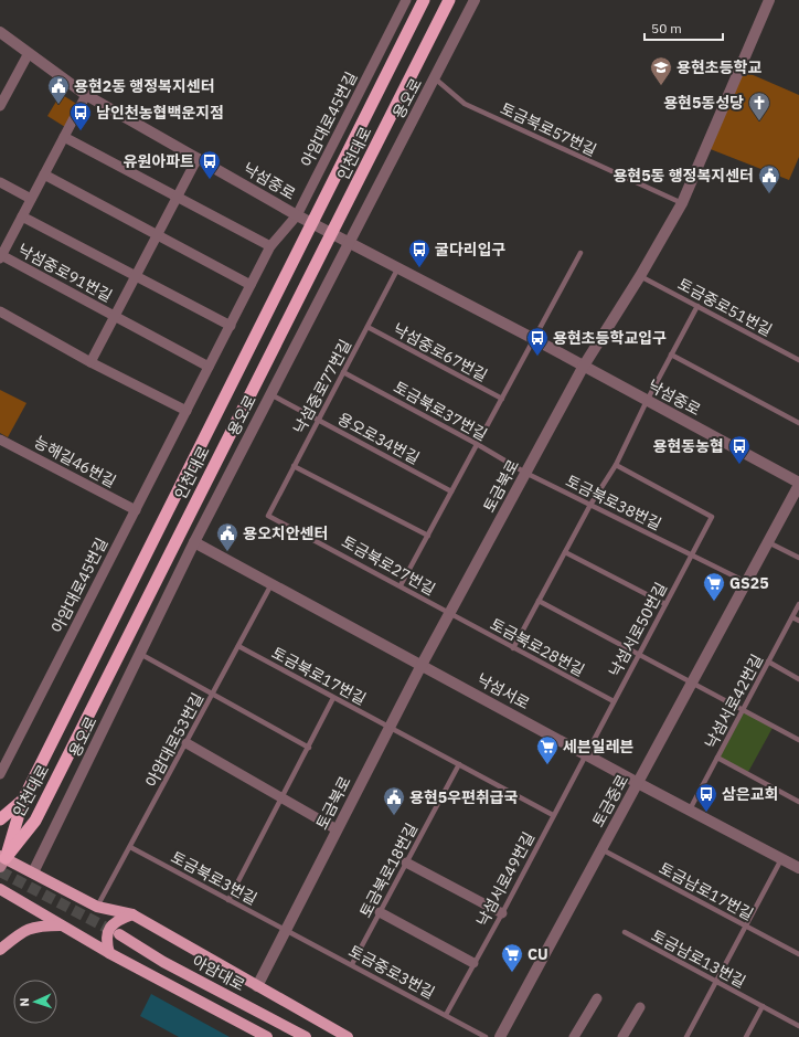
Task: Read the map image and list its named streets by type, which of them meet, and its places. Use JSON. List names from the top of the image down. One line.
{"streets":{"highway":["인천대로"],"main road":["아암대로"],"street":["용오로","아암대로45번길","낙섬중로","낙섬중로91번길","능해길46번길","토금북로","낙섬서로","토금중로"],"lane":["토금북로57번길","토금중로51번길","낙섬중로67번길","낙섬중로77번길","토금북로37번길","용오로34번길","토금북로38번길","토금북로27번길","낙섬서로50번길","토금북로28번길","토금북로17번길","낙섬서로42번길","아암대로53번길","토금북로18번길","토금북로3번길","낙섬서로49번길","토금남로17번길","토금남로13번길","토금중로3번길"]},"crossings":[["용오로","토금북로57번길"],["용오로","낙섬중로"],["용오로","용오로34번길"],["용오로","낙섬서로"],["아암대로45번길","낙섬중로"],["아암대로45번길","능해길46번길"],["토금북로57번길","토금북로"],["낙섬중로","낙섬중로91번길"],["낙섬중로","낙섬중로77번길"],["낙섬중로","토금북로"],["낙섬중로","토금중로"],["토금중로51번길","토금북로"],["낙섬중로67번길","낙섬중로77번길"],["낙섬중로77번길","토금북로37번길"],["낙섬중로77번길","용오로34번길"],["낙섬중로77번길","토금북로27번길"],["토금북로37번길","토금북로"],["토금북로37번길","토금북로38번길"],["토금북로","토금북로38번길"],["토금북로","토금북로27번길"],["토금북로","토금북로28번길"],["토금북로","토금북로17번길"],["토금북로","낙섬서로"],["토금북로","토금북로3번길"],["토금북로","토금중로3번길"],["토금북로38번길","낙섬서로50번길"],["토금북로38번길","토금중로"],["토금북로27번길","토금북로28번길"],["낙섬서로50번길","토금북로28번길"],["낙섬서로50번길","낙섬서로"],["낙섬서로50번길","낙섬서로49번길"],["토금북로17번길","아암대로53번길"],["낙섬서로","낙섬서로42번길"],["낙섬서로","아암대로53번길"],["낙섬서로","토금중로"],["낙섬서로","낙섬서로49번길"],["아암대로53번길","토금북로3번길"],["토금중로","토금남로17번길"],["토금북로18번길","토금중로3번길"],["토금북로3번길","토금중로3번길"],["낙섬서로49번길","토금중로3번길"]],"places":{"school or university":["용현초등학교"],"public building":["용현2동 행정복지센터","용현5동 행정복지센터","용오치안센터","용현5우편취급국"],"church":["용현5동성당"],"bus stop":["남인천농협백운지점","유원아파트","굴다리입구","용현초등학교입구","용현동농협","삼은교회"],"supermarket":["GS25","세븐일레븐","CU"]},"scale_bar":"50 m","north":"left"}
